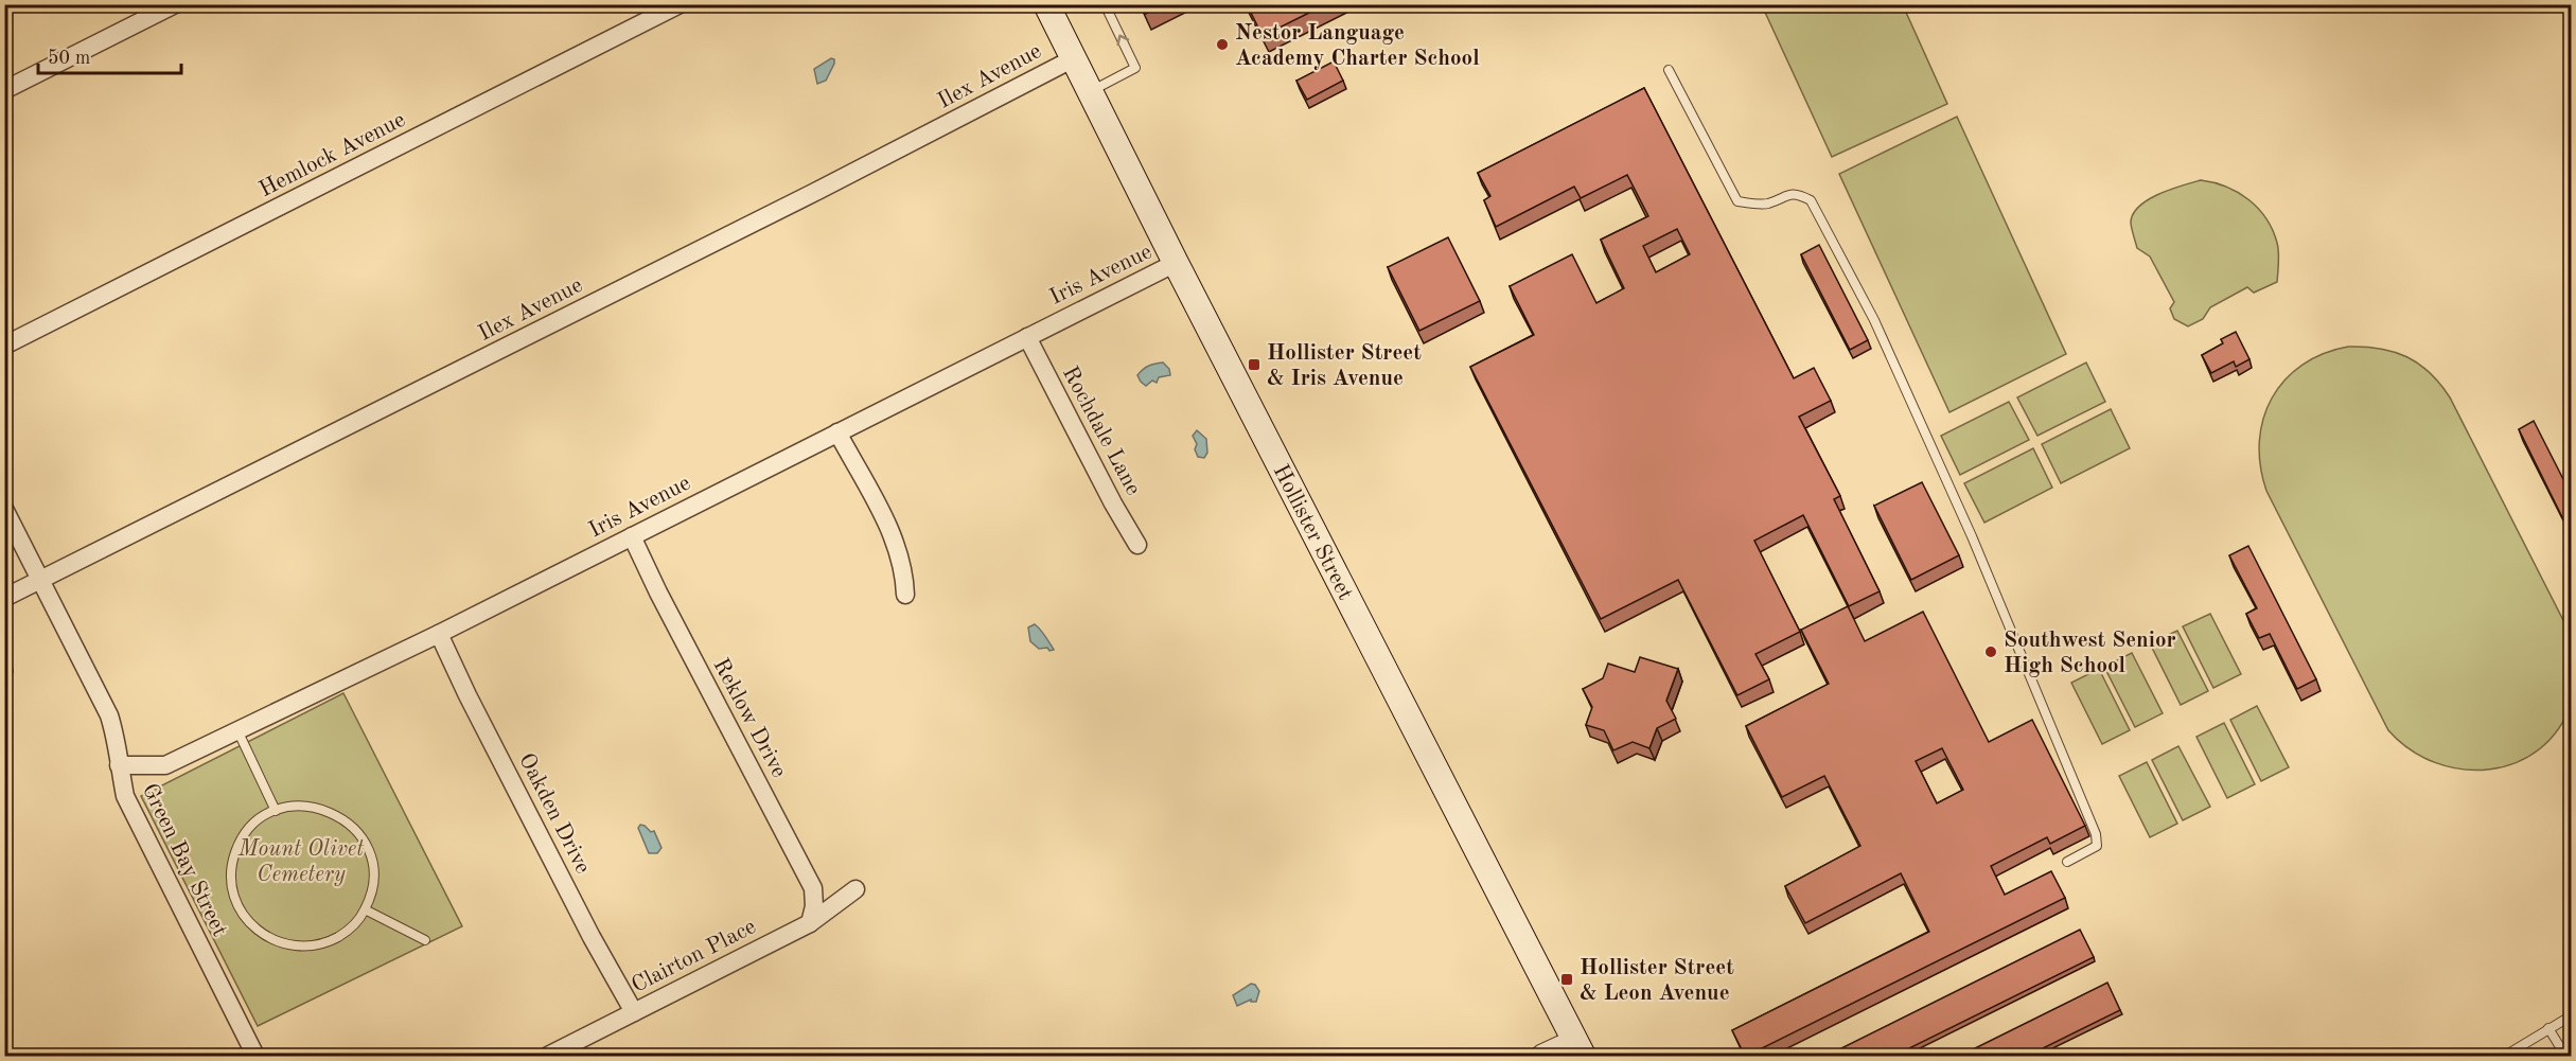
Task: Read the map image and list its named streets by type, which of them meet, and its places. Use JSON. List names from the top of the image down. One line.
{"streets":{"main road":["Hollister Street"],"street":["Ilex Avenue","Hemlock Avenue","Iris Avenue","Rochdale Lane","Reklow Drive","Oakden Drive","Green Bay Street","Clairton Place"]},"crossings":[["Ilex Avenue","Hollister Street"],["Ilex Avenue","Green Bay Street"],["Iris Avenue","Rochdale Lane"],["Iris Avenue","Hollister Street"],["Iris Avenue","Reklow Drive"],["Iris Avenue","Oakden Drive"],["Iris Avenue","Green Bay Street"],["Reklow Drive","Clairton Place"],["Oakden Drive","Clairton Place"]],"parks":["Mount Olivet Cemetery"],"places":{"other":["Nestor Language Academy Charter School","Southwest Senior High School"],"transit":["Hollister Street & Iris Avenue","Hollister Street & Leon Avenue"]},"scale_bar":"50 m"}
